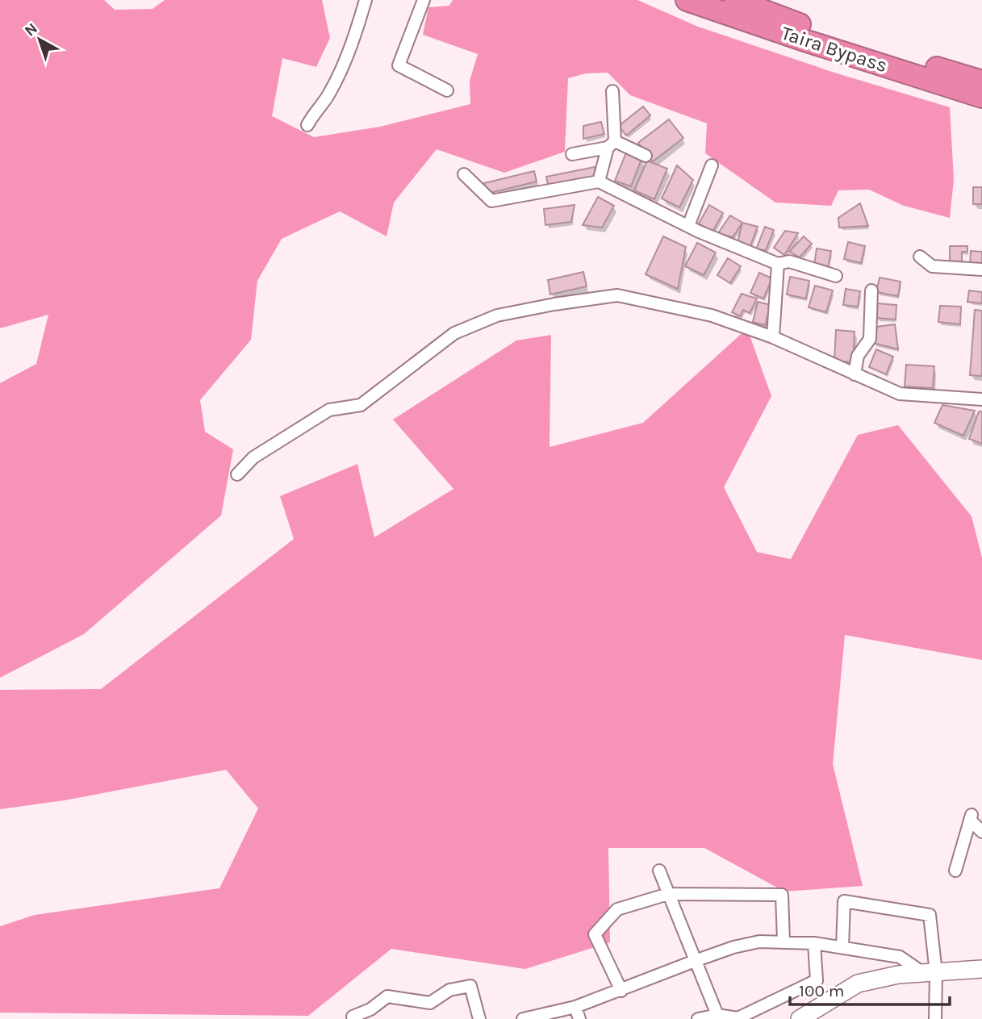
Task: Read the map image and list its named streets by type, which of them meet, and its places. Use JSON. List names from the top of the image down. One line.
{"streets":{"highway":["Taira Bypass"]},"scale_bar":"100 m","north":"top left"}
